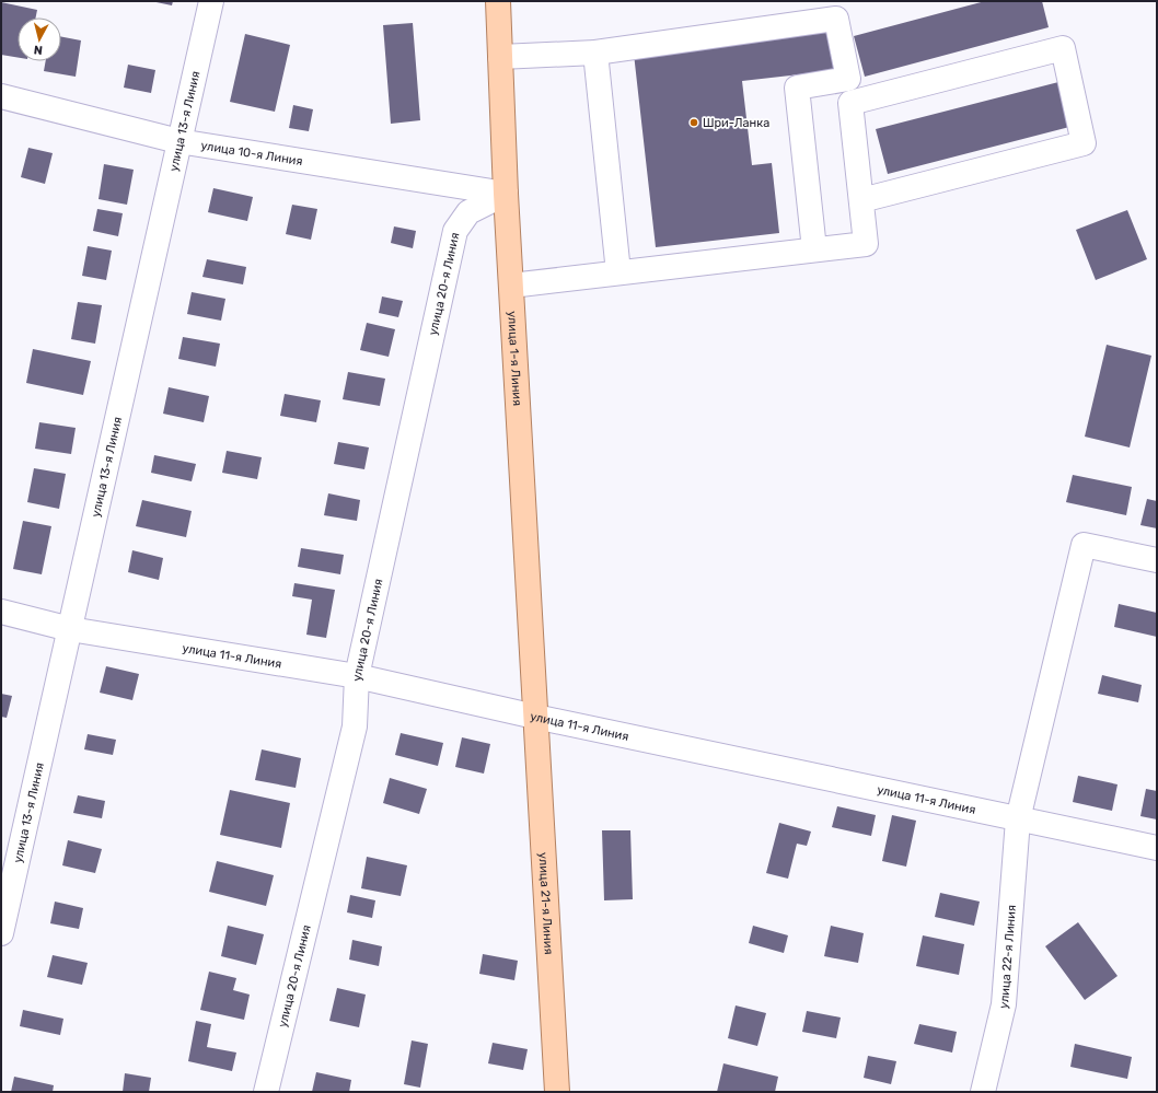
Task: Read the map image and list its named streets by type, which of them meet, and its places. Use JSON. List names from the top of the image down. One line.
{"streets":{"main road":["улица 1-я Линия","улица 21-я Линия"],"street":["улица 13-я Линия","улица 10-я Линия","улица 20-я Линия","улица 11-я Линия","улица 22-я Линия"]},"crossings":[["улица 13-я Линия","улица 10-я Линия"],["улица 13-я Линия","улица 11-я Линия"],["улица 10-я Линия","улица 20-я Линия"],["улица 10-я Линия","улица 1-я Линия"],["улица 20-я Линия","улица 1-я Линия"],["улица 20-я Линия","улица 11-я Линия"],["улица 1-я Линия","улица 11-я Линия"],["улица 1-я Линия","улица 21-я Линия"],["улица 11-я Линия","улица 21-я Линия"],["улица 11-я Линия","улица 22-я Линия"]],"places":["Шри-Ланка"],"north":"bottom"}
